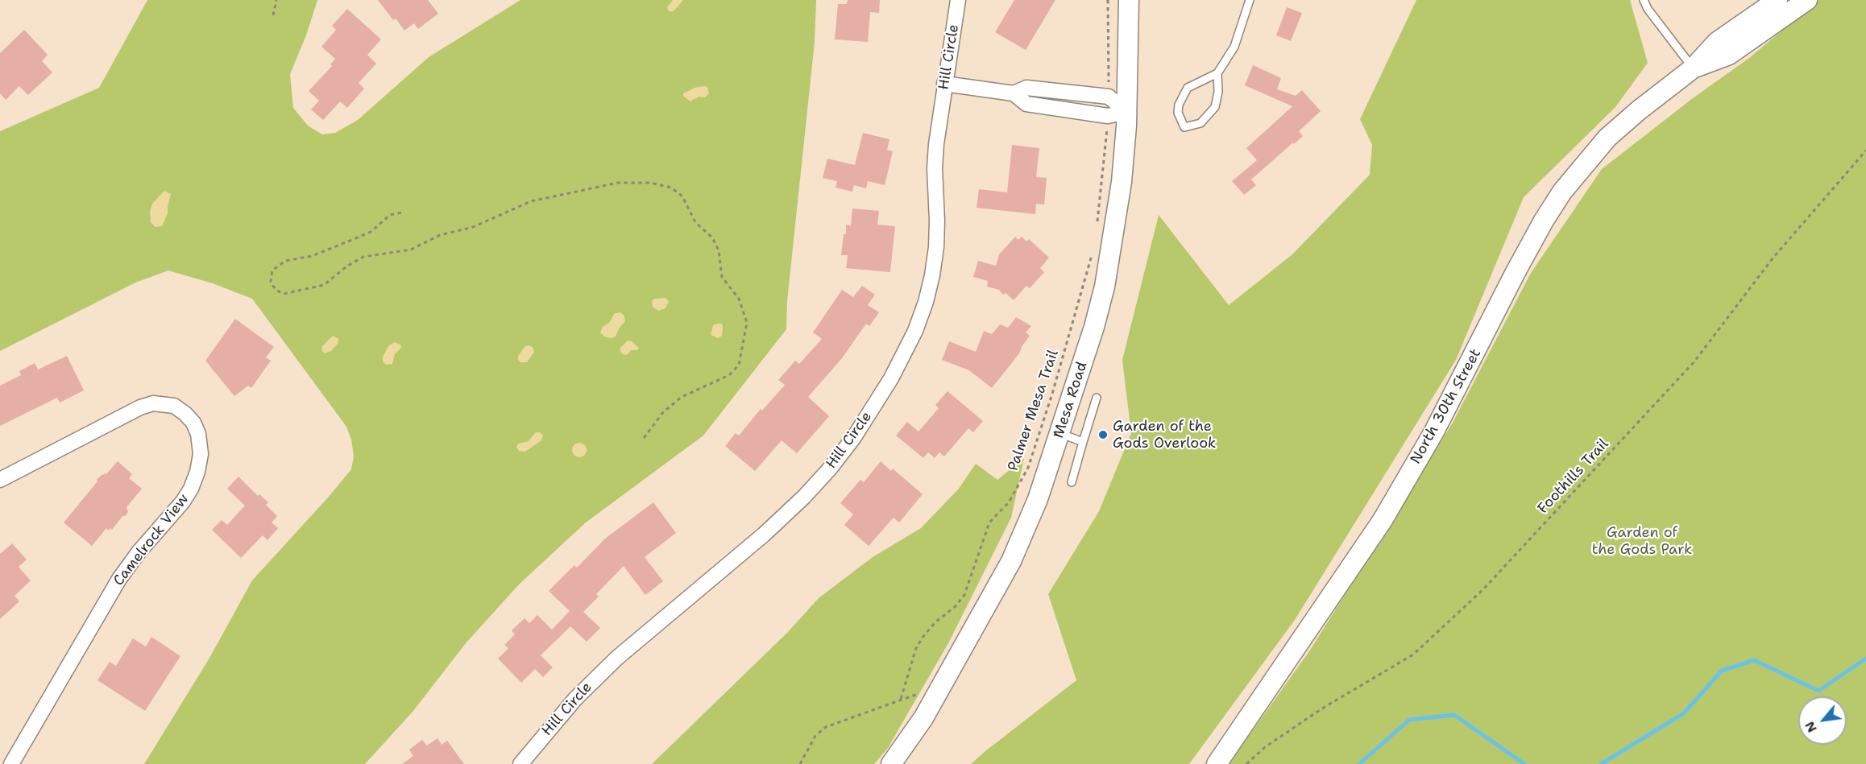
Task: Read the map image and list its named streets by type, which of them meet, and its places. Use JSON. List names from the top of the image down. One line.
{"streets":{"main road":["Mesa Road","North 30th Street"],"street":["Hill Circle","Camelrock View"],"path":["Palmer Mesa Trail","Foothills Trail"]},"parks":["Garden of the Gods Park"],"places":["Garden of the Gods Overlook"],"north":"bottom left"}
